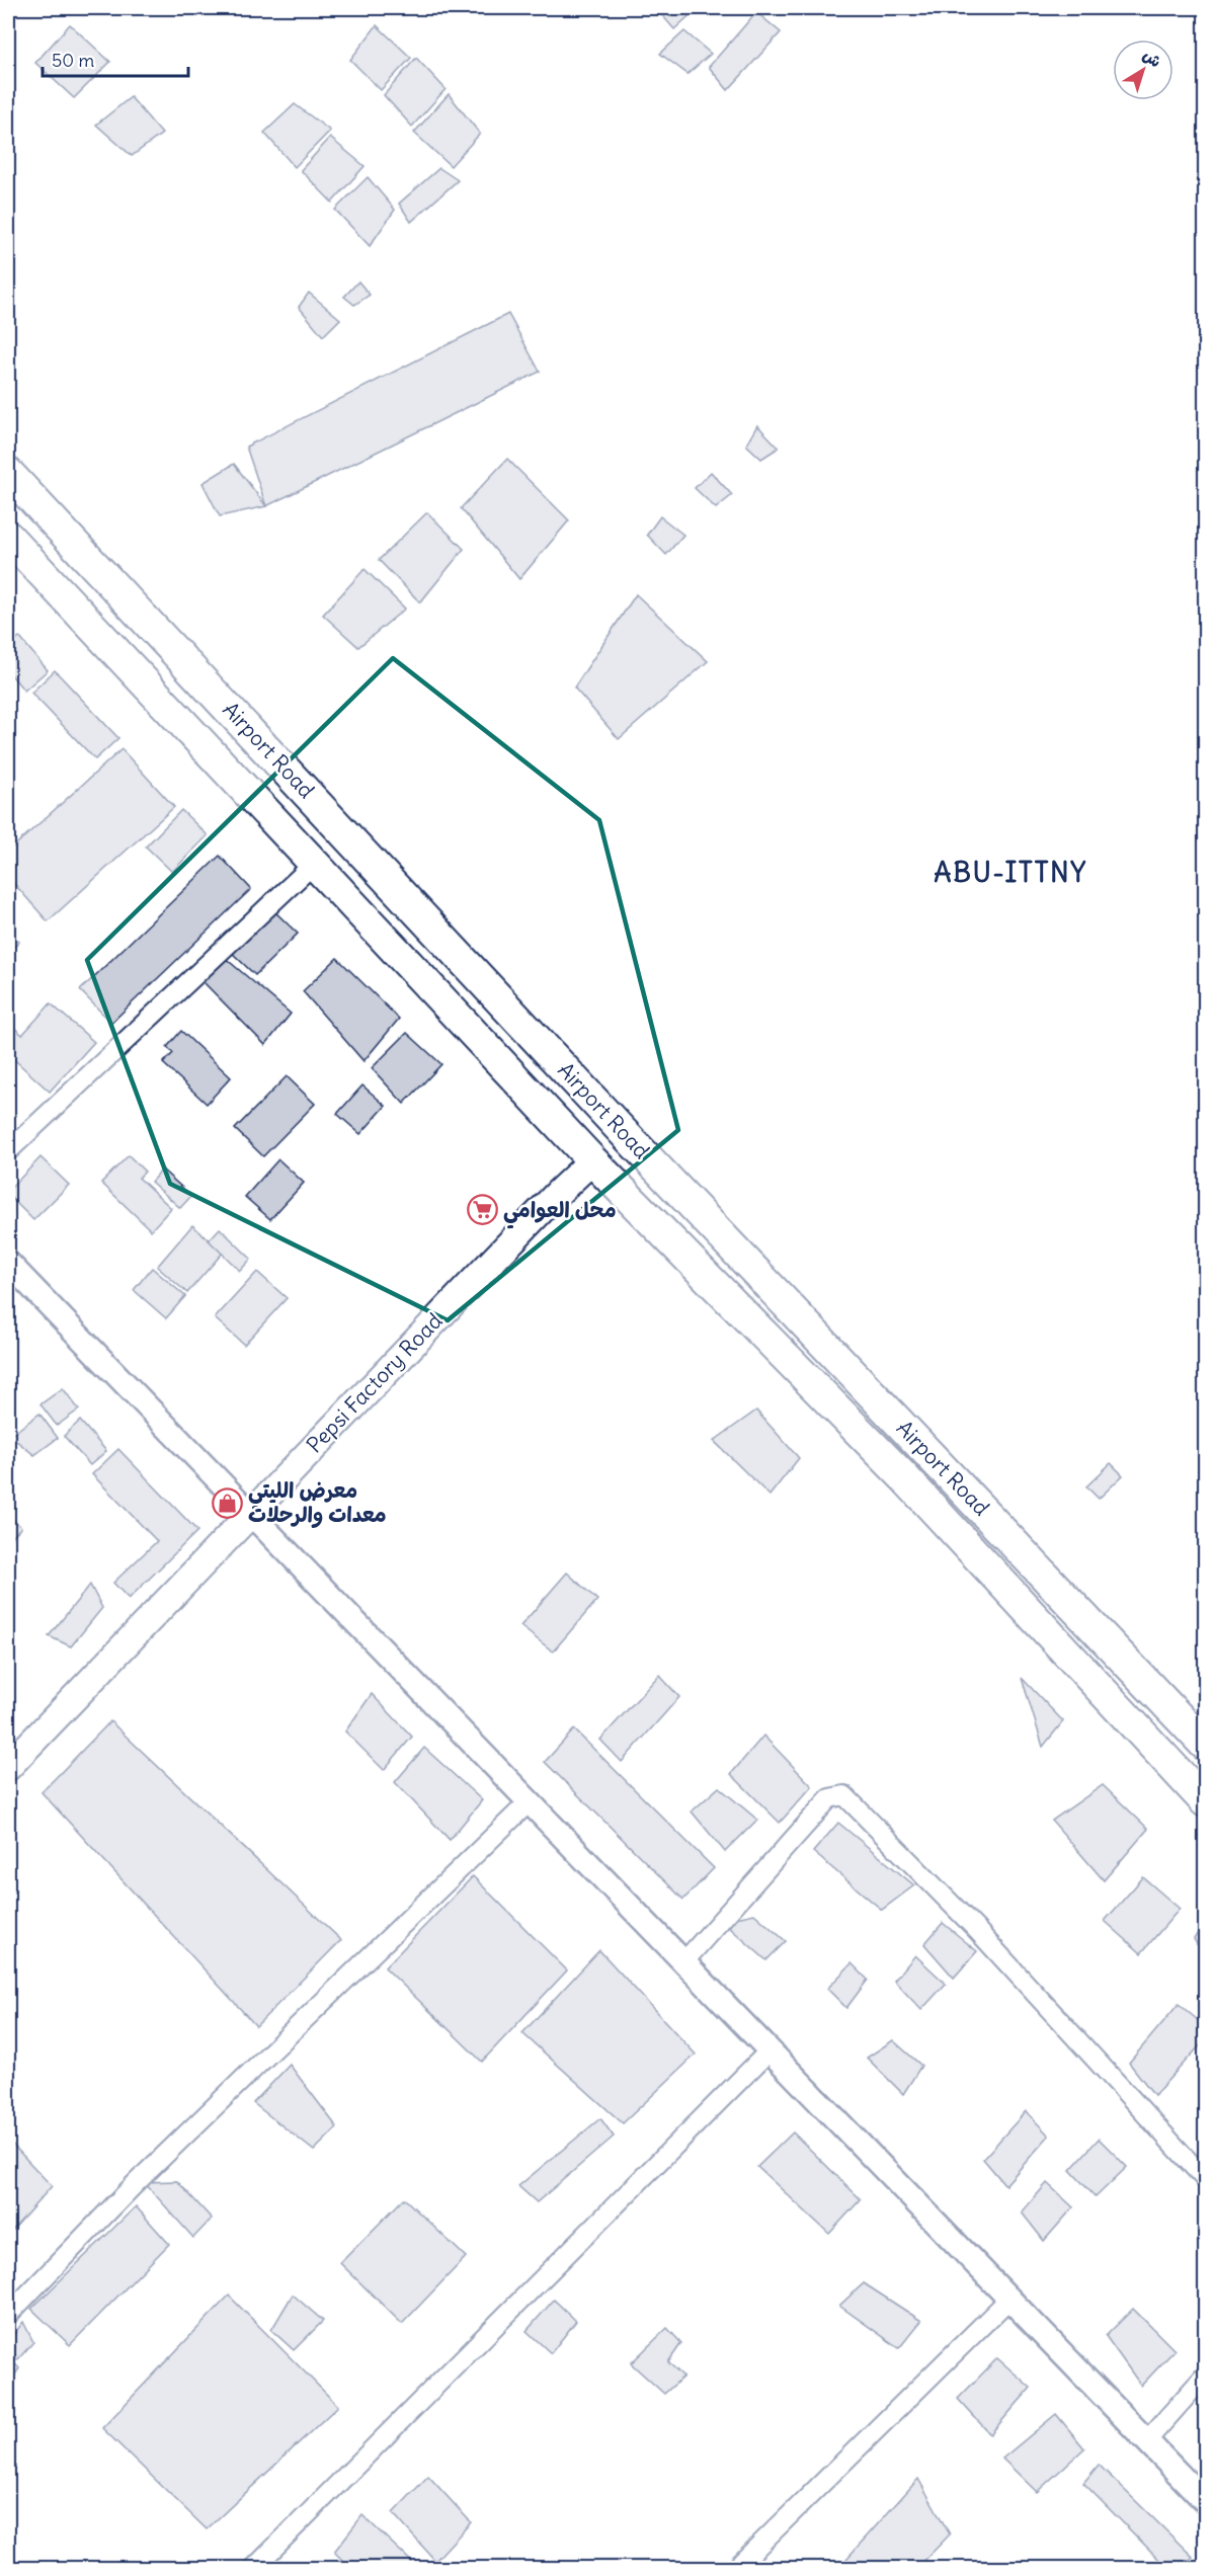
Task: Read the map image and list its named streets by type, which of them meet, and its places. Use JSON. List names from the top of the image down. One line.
{"streets":{"highway":["Airport Road"],"main road":["Pepsi Factory Road"]},"crossings":[["Airport Road","Pepsi Factory Road"]],"districts":["ABU-ITTNY"],"places":{"supermarket":["محل العوامي"],"shop":["معرض الليتي معدات والرحلات"]},"scale_bar":"50 m","north":"top right"}
